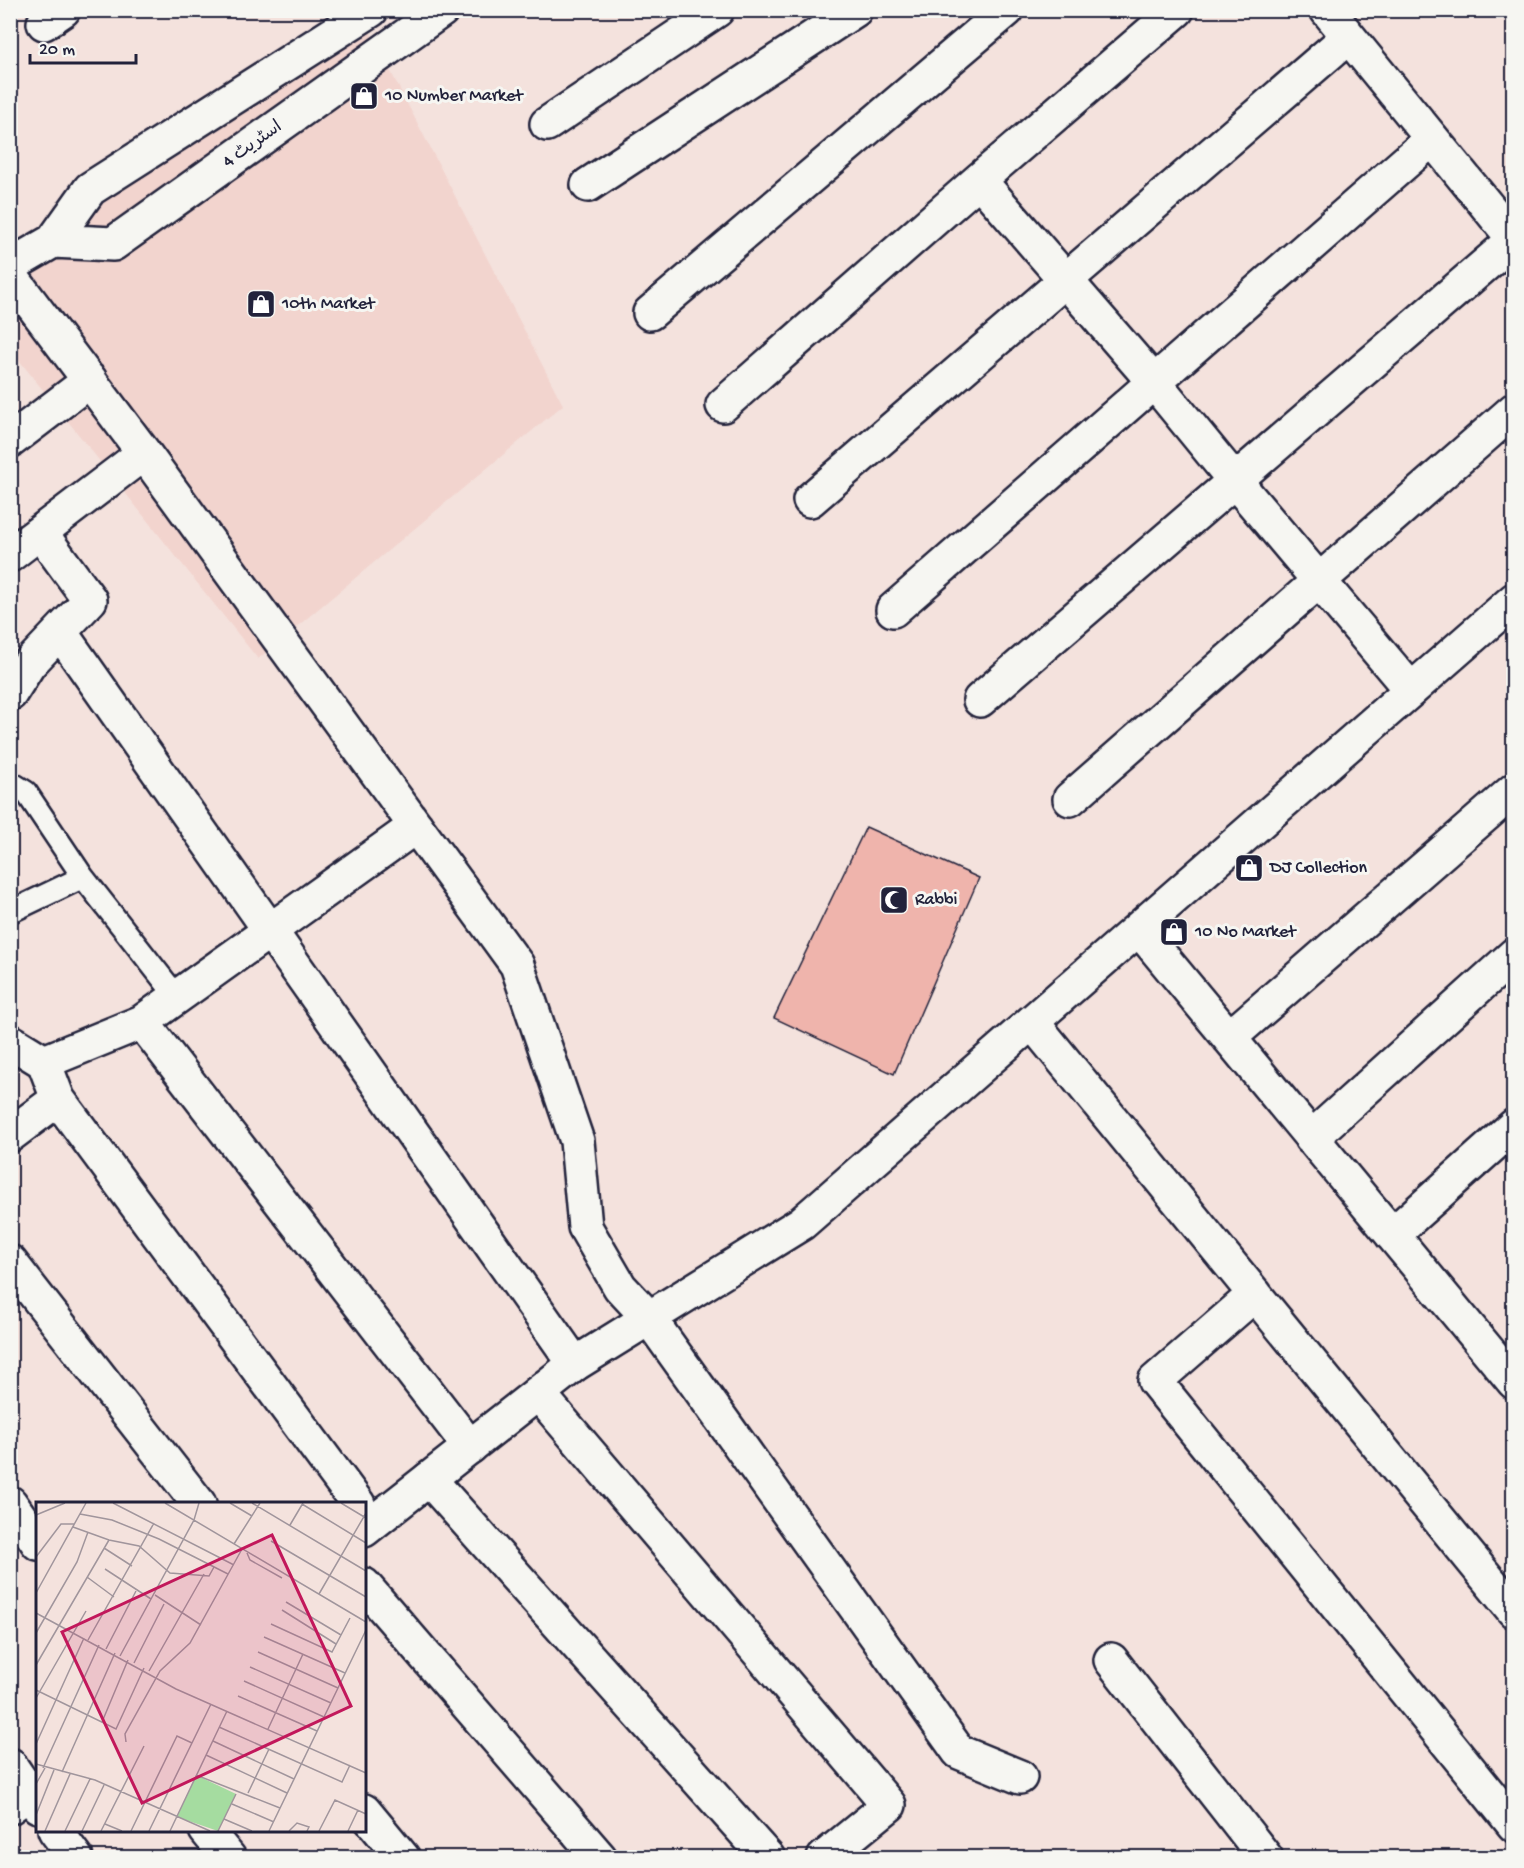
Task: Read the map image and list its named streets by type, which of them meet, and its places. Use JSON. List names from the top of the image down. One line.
{"streets":{"street":["اسٹریٹ 4"]},"places":{"shop":["10 Number Market","10th Market","DJ Collection","10 No Market"],"mosque":["Rabbi"]},"scale_bar":"20 m"}
